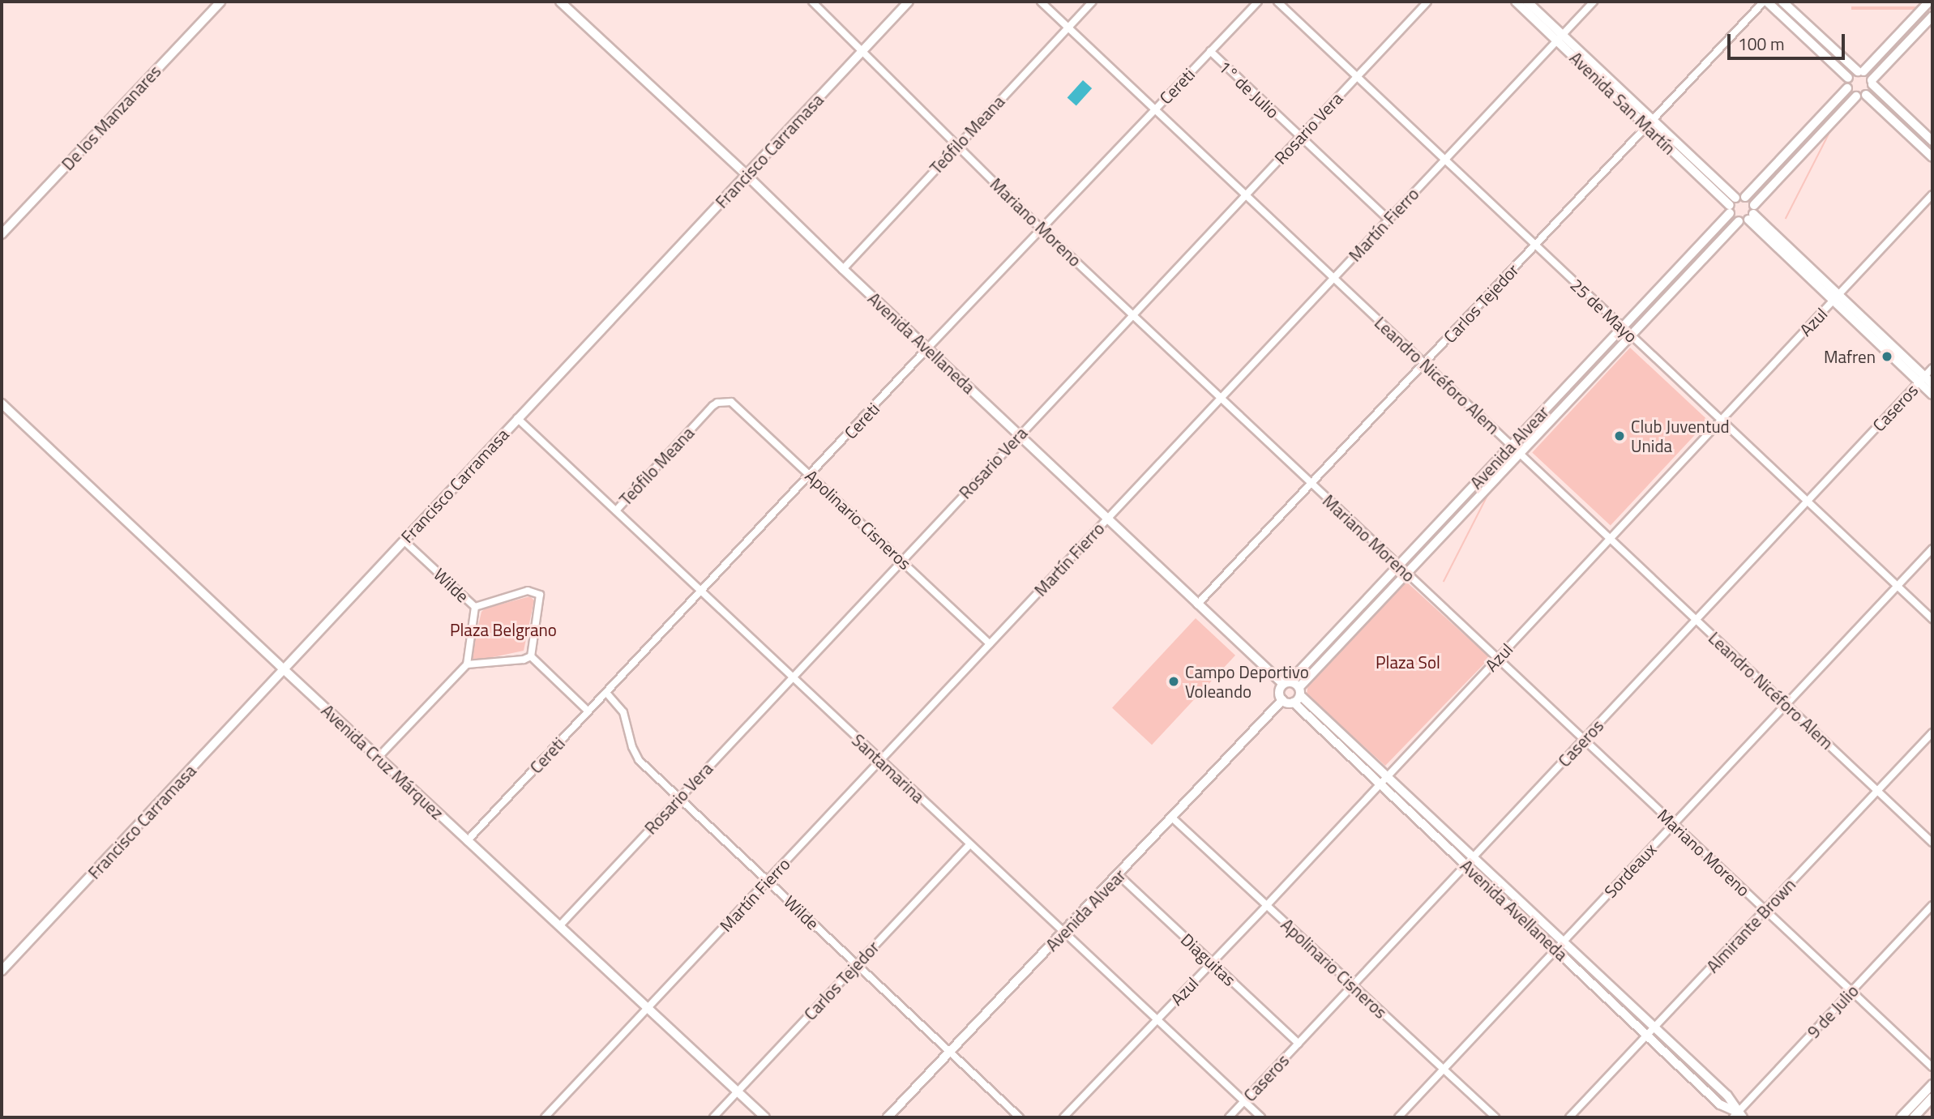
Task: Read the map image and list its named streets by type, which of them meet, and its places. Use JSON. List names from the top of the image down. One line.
{"streets":{"main road":["Avenida San Martín","Avenida Avellaneda","Avenida Alvear"],"street":["Cereti","1° de Julio","De los Manzanares","Rosario Vera","Teófilo Meana","Francisco Carramasa","Mariano Moreno","Martín Fierro","Carlos Tejedor","25 de Mayo","Azul","Leandro Nicéforo Alem","Caseros","Apolinario Cisneros","Wilde","Avenida Cruz Márquez","Santamarina","Sordeaux","Almirante Brown","Diaguitas","9 de Julio"]},"crossings":[["Cereti","1° de Julio"],["Cereti","Mariano Moreno"],["Cereti","Avenida Avellaneda"],["Cereti","Leandro Nicéforo Alem"],["Cereti","Apolinario Cisneros"],["Cereti","Wilde"],["Cereti","Avenida Cruz Márquez"],["Cereti","Santamarina"],["1° de Julio","Rosario Vera"],["1° de Julio","Martín Fierro"],["Avenida San Martín","Martín Fierro"],["Avenida San Martín","Carlos Tejedor"],["Avenida San Martín","Avenida Alvear"],["Rosario Vera","Mariano Moreno"],["Rosario Vera","25 de Mayo"],["Rosario Vera","Avenida Avellaneda"],["Rosario Vera","Leandro Nicéforo Alem"],["Rosario Vera","Apolinario Cisneros"],["Rosario Vera","Wilde"],["Rosario Vera","Avenida Cruz Márquez"],["Rosario Vera","Santamarina"],["Teófilo Meana","Mariano Moreno"],["Teófilo Meana","Avenida Avellaneda"],["Teófilo Meana","Leandro Nicéforo Alem"],["Teófilo Meana","Apolinario Cisneros"],["Teófilo Meana","Santamarina"],["Francisco Carramasa","Mariano Moreno"],["Francisco Carramasa","Avenida Avellaneda"],["Francisco Carramasa","Wilde"],["Francisco Carramasa","Avenida Cruz Márquez"],["Francisco Carramasa","Santamarina"],["Mariano Moreno","Martín Fierro"],["Mariano Moreno","Carlos Tejedor"],["Mariano Moreno","Azul"],["Mariano Moreno","Caseros"],["Mariano Moreno","Avenida Alvear"],["Mariano Moreno","Sordeaux"],["Mariano Moreno","Almirante Brown"],["Mariano Moreno","9 de Julio"],["Martín Fierro","25 de Mayo"],["Martín Fierro","Avenida Avellaneda"],["Martín Fierro","Leandro Nicéforo Alem"],["Martín Fierro","Apolinario Cisneros"],["Martín Fierro","Wilde"],["Martín Fierro","Avenida Cruz Márquez"],["Martín Fierro","Santamarina"],["Carlos Tejedor","25 de Mayo"],["Carlos Tejedor","Avenida Avellaneda"],["Carlos Tejedor","Leandro Nicéforo Alem"],["Carlos Tejedor","Wilde"],["Carlos Tejedor","Avenida Cruz Márquez"],["Carlos Tejedor","Santamarina"],["25 de Mayo","Azul"],["25 de Mayo","Caseros"],["25 de Mayo","Avenida Alvear"],["25 de Mayo","Sordeaux"],["Azul","Avenida Avellaneda"],["Azul","Leandro Nicéforo Alem"],["Azul","Apolinario Cisneros"],["Azul","Santamarina"],["Azul","Diaguitas"],["Avenida Avellaneda","Caseros"],["Avenida Avellaneda","Avenida Alvear"],["Avenida Avellaneda","Sordeaux"],["Avenida Avellaneda","Almirante Brown"],["Avenida Avellaneda","9 de Julio"],["Leandro Nicéforo Alem","Caseros"],["Leandro Nicéforo Alem","Avenida Alvear"],["Leandro Nicéforo Alem","Sordeaux"],["Leandro Nicéforo Alem","Almirante Brown"],["Caseros","Apolinario Cisneros"],["Caseros","Santamarina"],["Caseros","Diaguitas"],["Avenida Alvear","Apolinario Cisneros"],["Avenida Alvear","Wilde"],["Avenida Alvear","Santamarina"],["Avenida Alvear","Diaguitas"],["Apolinario Cisneros","Sordeaux"]],"parks":["Plaza Belgrano","Plaza Sol"],"places":["Mafren","Club Juventud Unida","Campo Deportivo Voleando"],"scale_bar":"100 m"}
